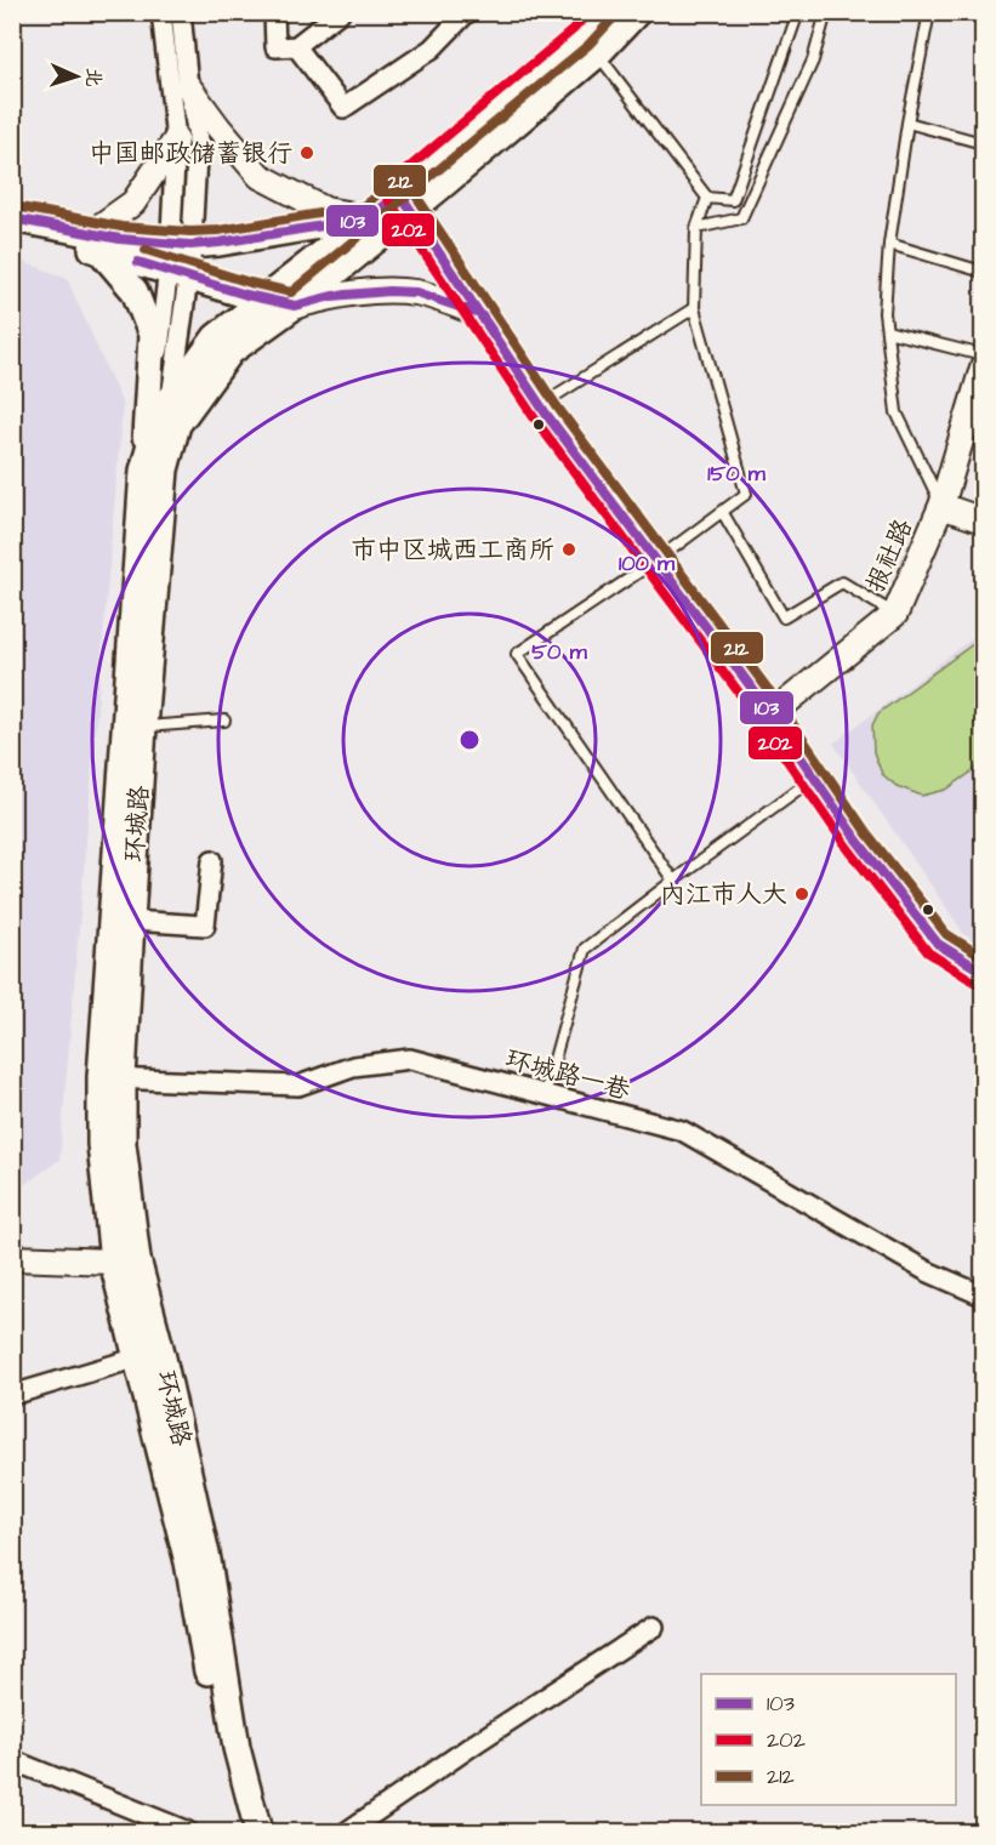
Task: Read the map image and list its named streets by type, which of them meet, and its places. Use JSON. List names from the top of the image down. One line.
{"streets":{"main road":["环城路"],"street":["报社路","环城路一巷"]},"crossings":[["环城路","环城路一巷"]],"places":["中国邮政储蓄银行","市中区城西工商所","内江市人大"],"lines":["transit line 202","transit line 212","transit line 103"],"legend":["103","202","212"],"north":"right","rings":["150 m","100 m","50 m"]}
